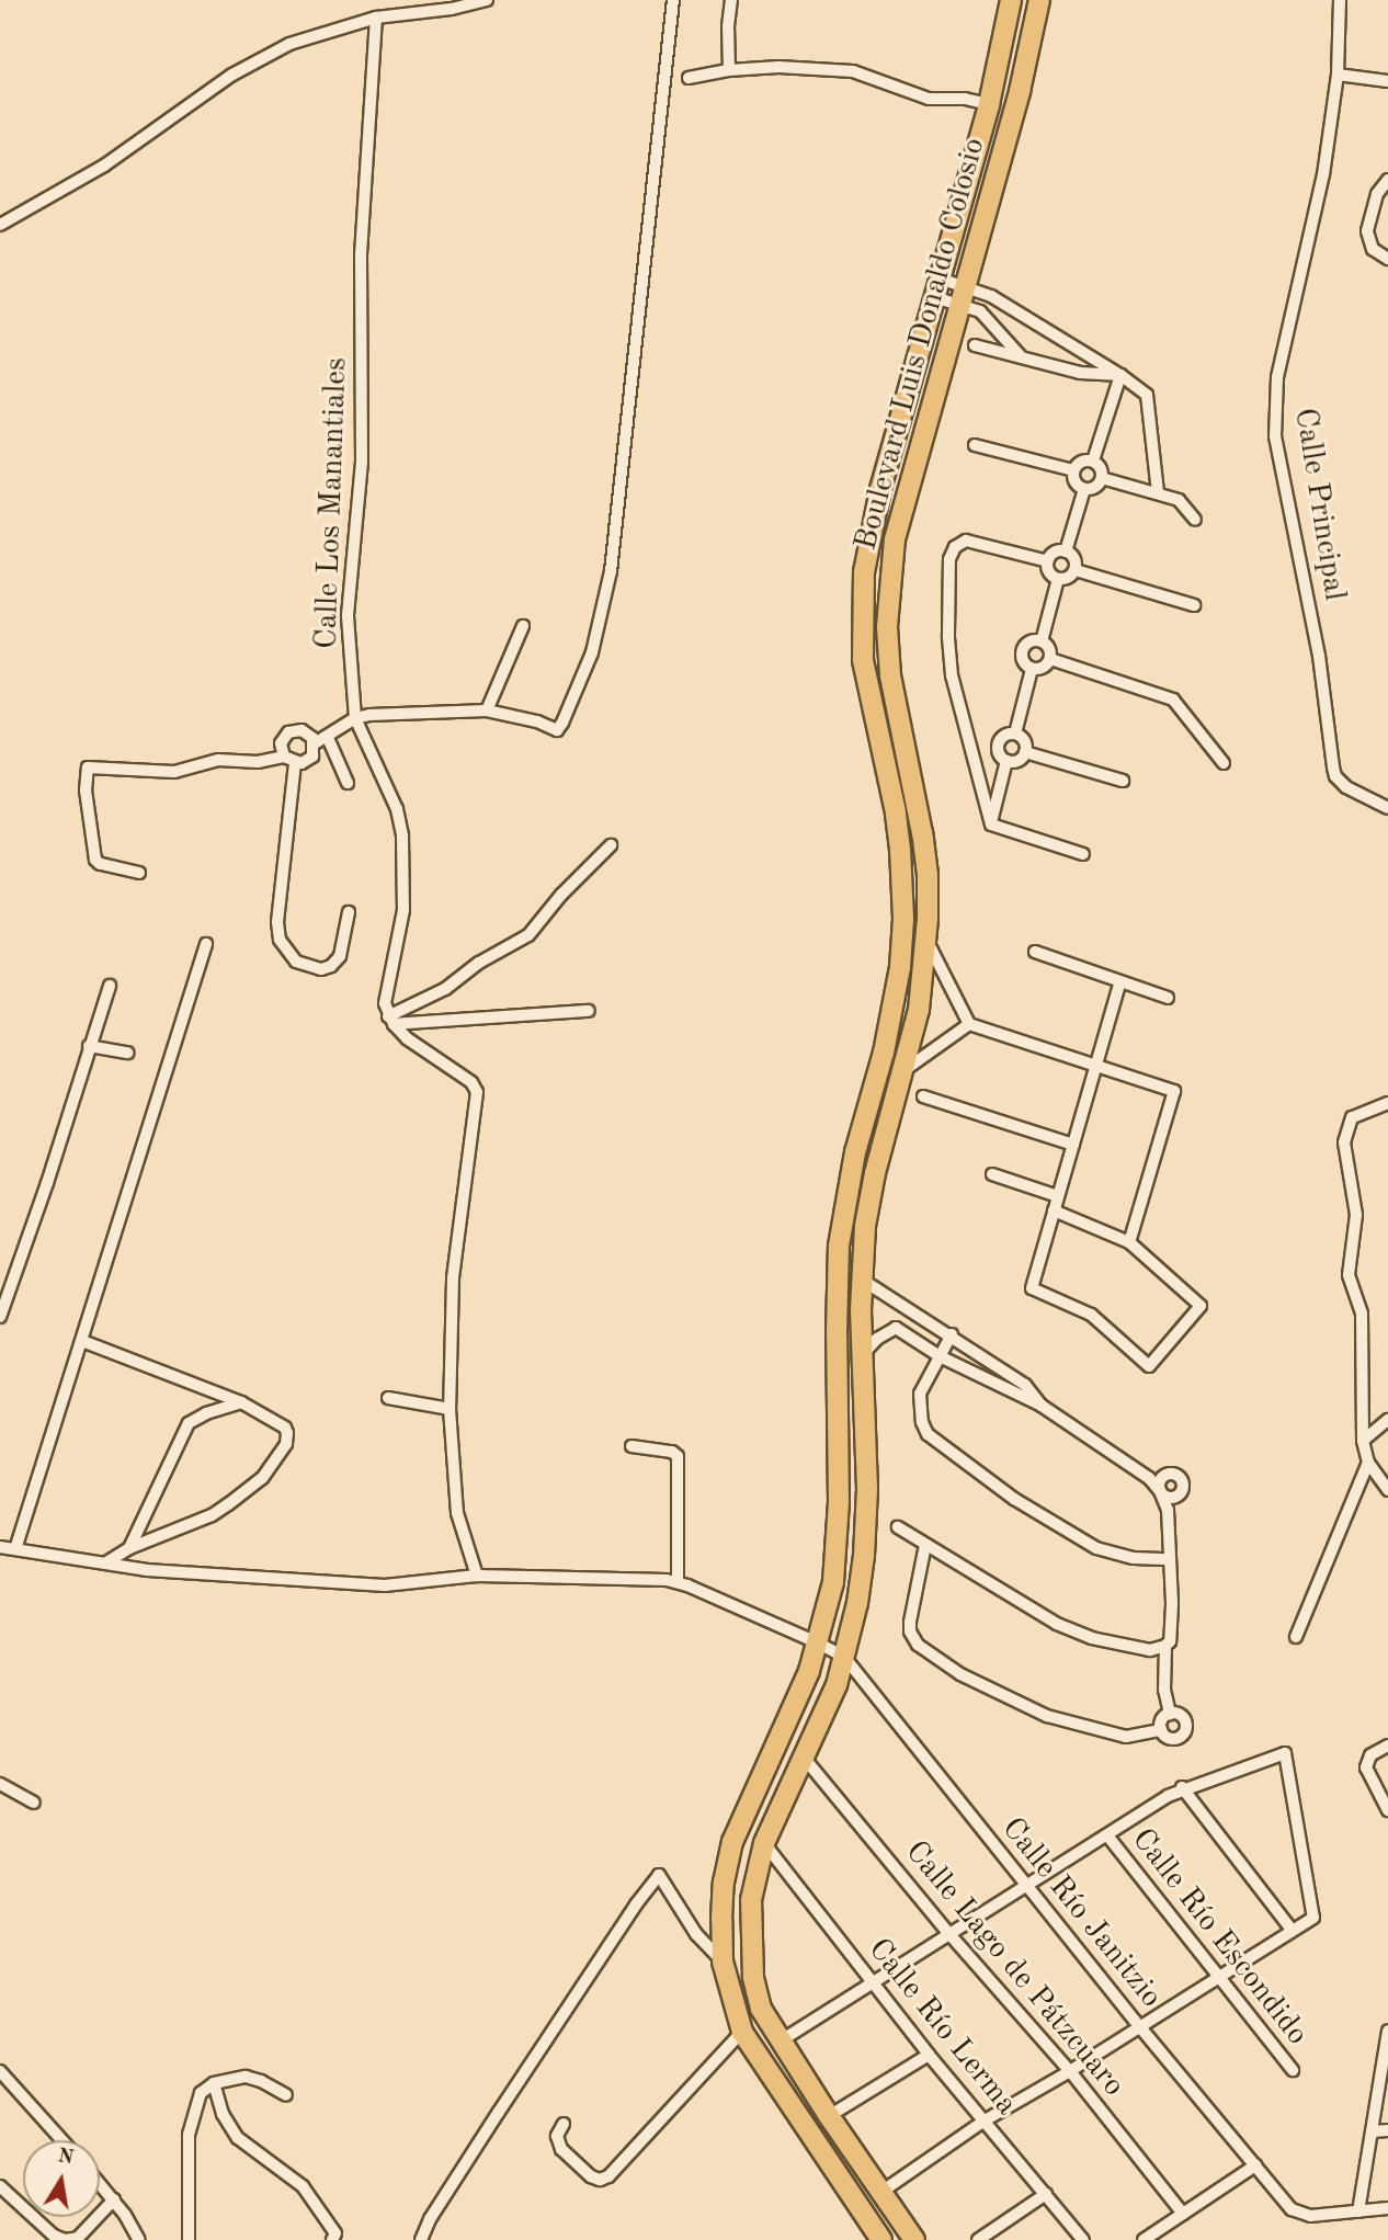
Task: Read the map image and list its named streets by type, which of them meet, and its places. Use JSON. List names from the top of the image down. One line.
{"streets":{"main road":["Boulevard Luis Donaldo Colosio"],"street":["Calle Los Manantiales","Calle Principal","Calle Río Janitzio","Calle Río Escondido","Calle Lago de Pátzcuaro","Calle Río Lerma"]},"crossings":[["Boulevard Luis Donaldo Colosio","Calle Río Janitzio"],["Boulevard Luis Donaldo Colosio","Calle Lago de Pátzcuaro"],["Boulevard Luis Donaldo Colosio","Calle Río Lerma"]],"north":"top"}
